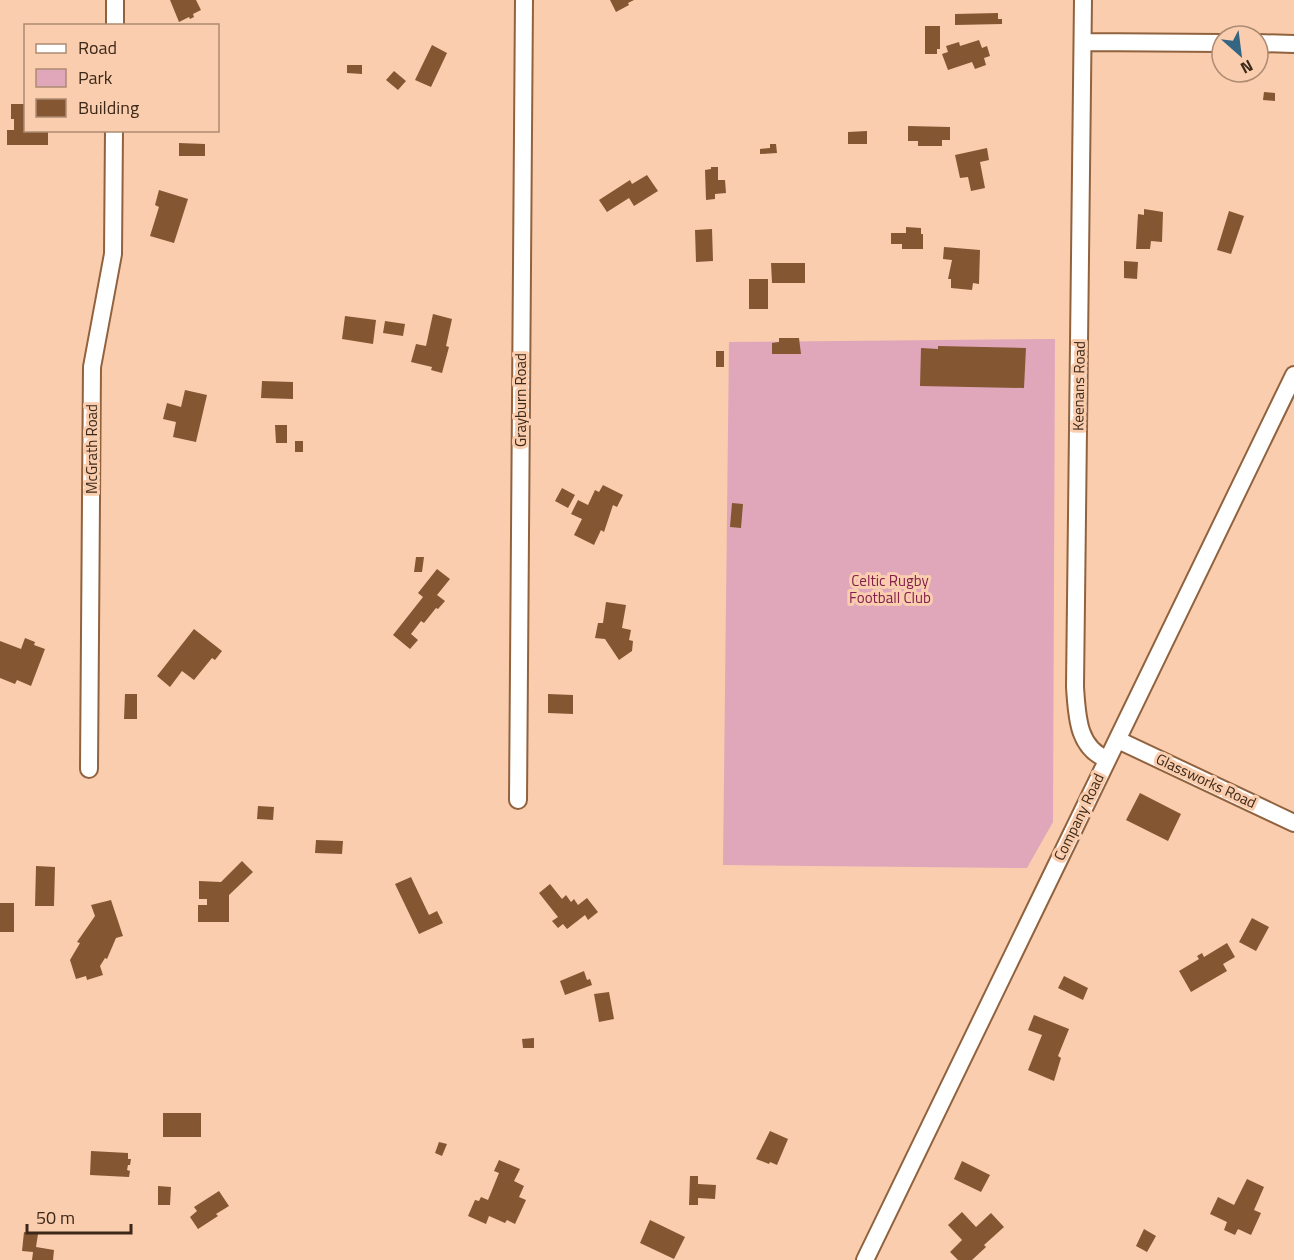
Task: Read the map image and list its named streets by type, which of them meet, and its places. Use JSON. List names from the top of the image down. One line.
{"streets":{"street":["Keenans Road","Grayburn Road","McGrath Road","Glassworks Road","Company Road"]},"crossings":[["Keenans Road","Company Road"],["Glassworks Road","Company Road"]],"parks":["Celtic Rugby Football Club"],"legend":["Road","Park","Building"],"scale_bar":"50 m","north":"bottom right"}
